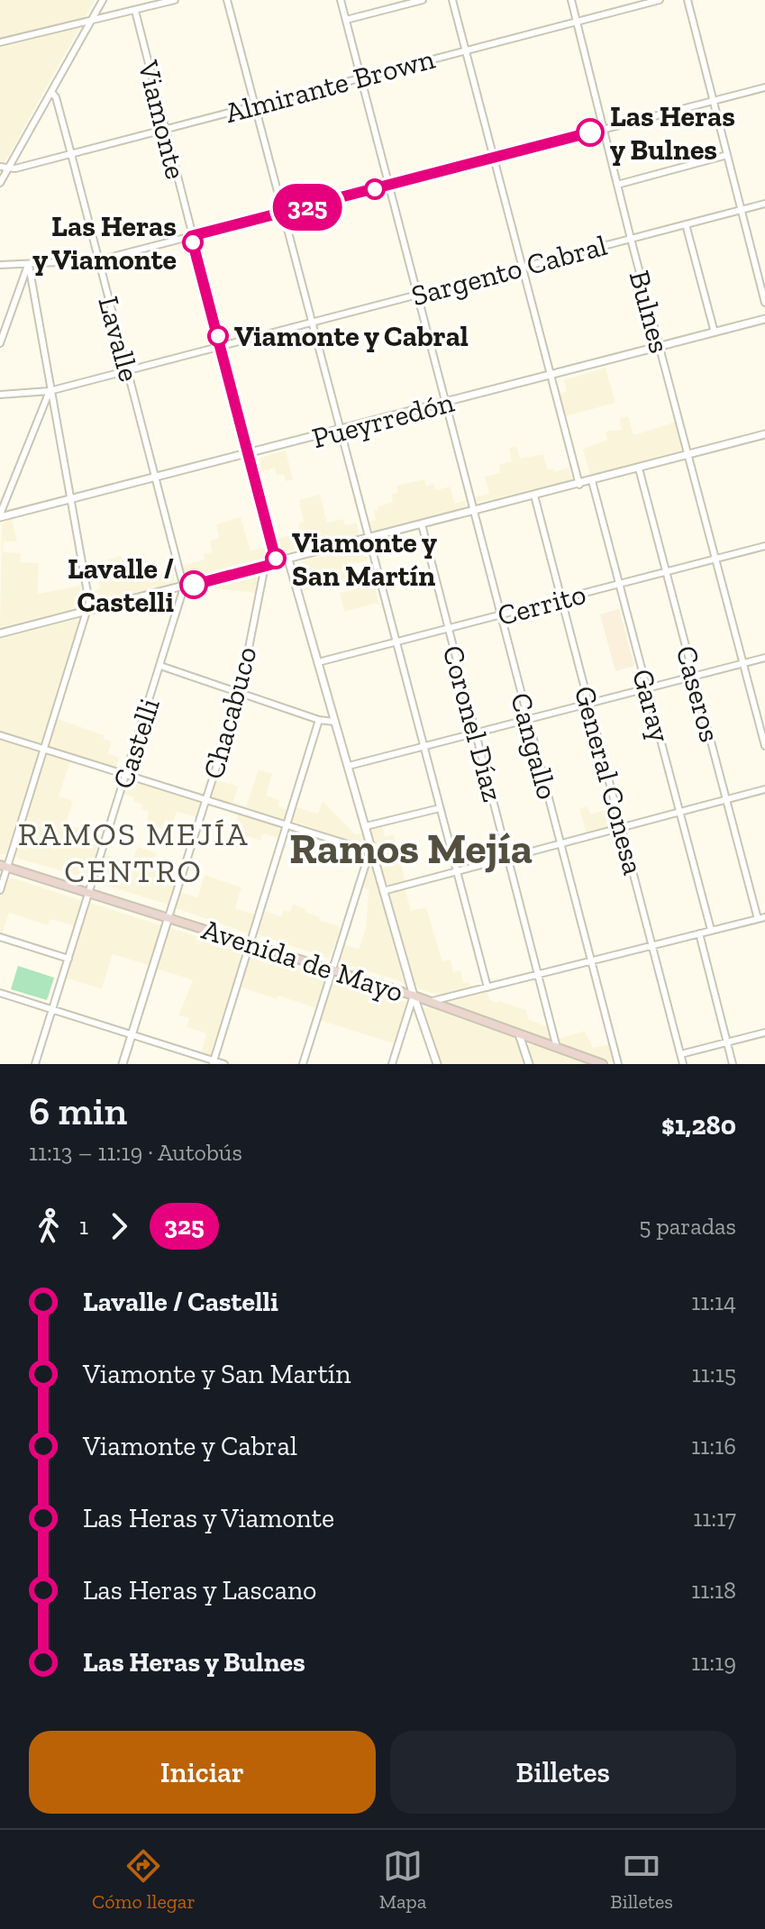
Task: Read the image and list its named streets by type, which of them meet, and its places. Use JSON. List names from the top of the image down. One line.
{"streets":{"main road":["Avenida de Mayo"],"street":["Almirante Brown","Viamonte","Sargento Cabral","Bulnes","Lavalle","Pueyrredón","Cerrito","Caseros","Garay","Chacabuco","Coronel Díaz","Castelli","Cangallo","General Conesa"]},"crossings":[["Almirante Brown","Viamonte"],["Almirante Brown","Bulnes"],["Almirante Brown","Lavalle"],["Almirante Brown","Cangallo"],["Viamonte","Sargento Cabral"],["Viamonte","Pueyrredón"],["Sargento Cabral","Bulnes"],["Sargento Cabral","Lavalle"],["Sargento Cabral","Cangallo"],["Bulnes","Pueyrredón"],["Bulnes","Cerrito"],["Lavalle","Pueyrredón"],["Lavalle","Castelli"],["Pueyrredón","Cangallo"],["Cerrito","Caseros"],["Cerrito","Garay"],["Cerrito","Coronel Díaz"],["Cerrito","Cangallo"],["Cerrito","General Conesa"],["Chacabuco","Avenida de Mayo"],["Coronel Díaz","Avenida de Mayo"],["Castelli","Avenida de Mayo"]],"districts":["RAMOS MEJÍA CENTRO","Ramos Mejía"],"places":["Las Heras y Bulnes","Las Heras y Viamonte","Viamonte y Cabral","Viamonte y San Martín","Lavalle / Castelli"],"lines":["bus line 325"],"page":{"on_map":"325","heading":["6 min","11:13 – 11:19 · Autobús","$1,280"],"legs":["1","325","5 paradas"],"list":[{"name":"Lavalle / Castelli","value":"11:14"},{"name":"Viamonte y San Martín","value":"11:15"},{"name":"Viamonte y Cabral","value":"11:16"},{"name":"Las Heras y Viamonte","value":"11:17"},{"name":"Las Heras y Lascano","value":"11:18"},{"name":"Las Heras y Bulnes","value":"11:19"}],"buttons":["Iniciar","Billetes"],"tabs":["Cómo llegar","Mapa","Billetes"]}}
